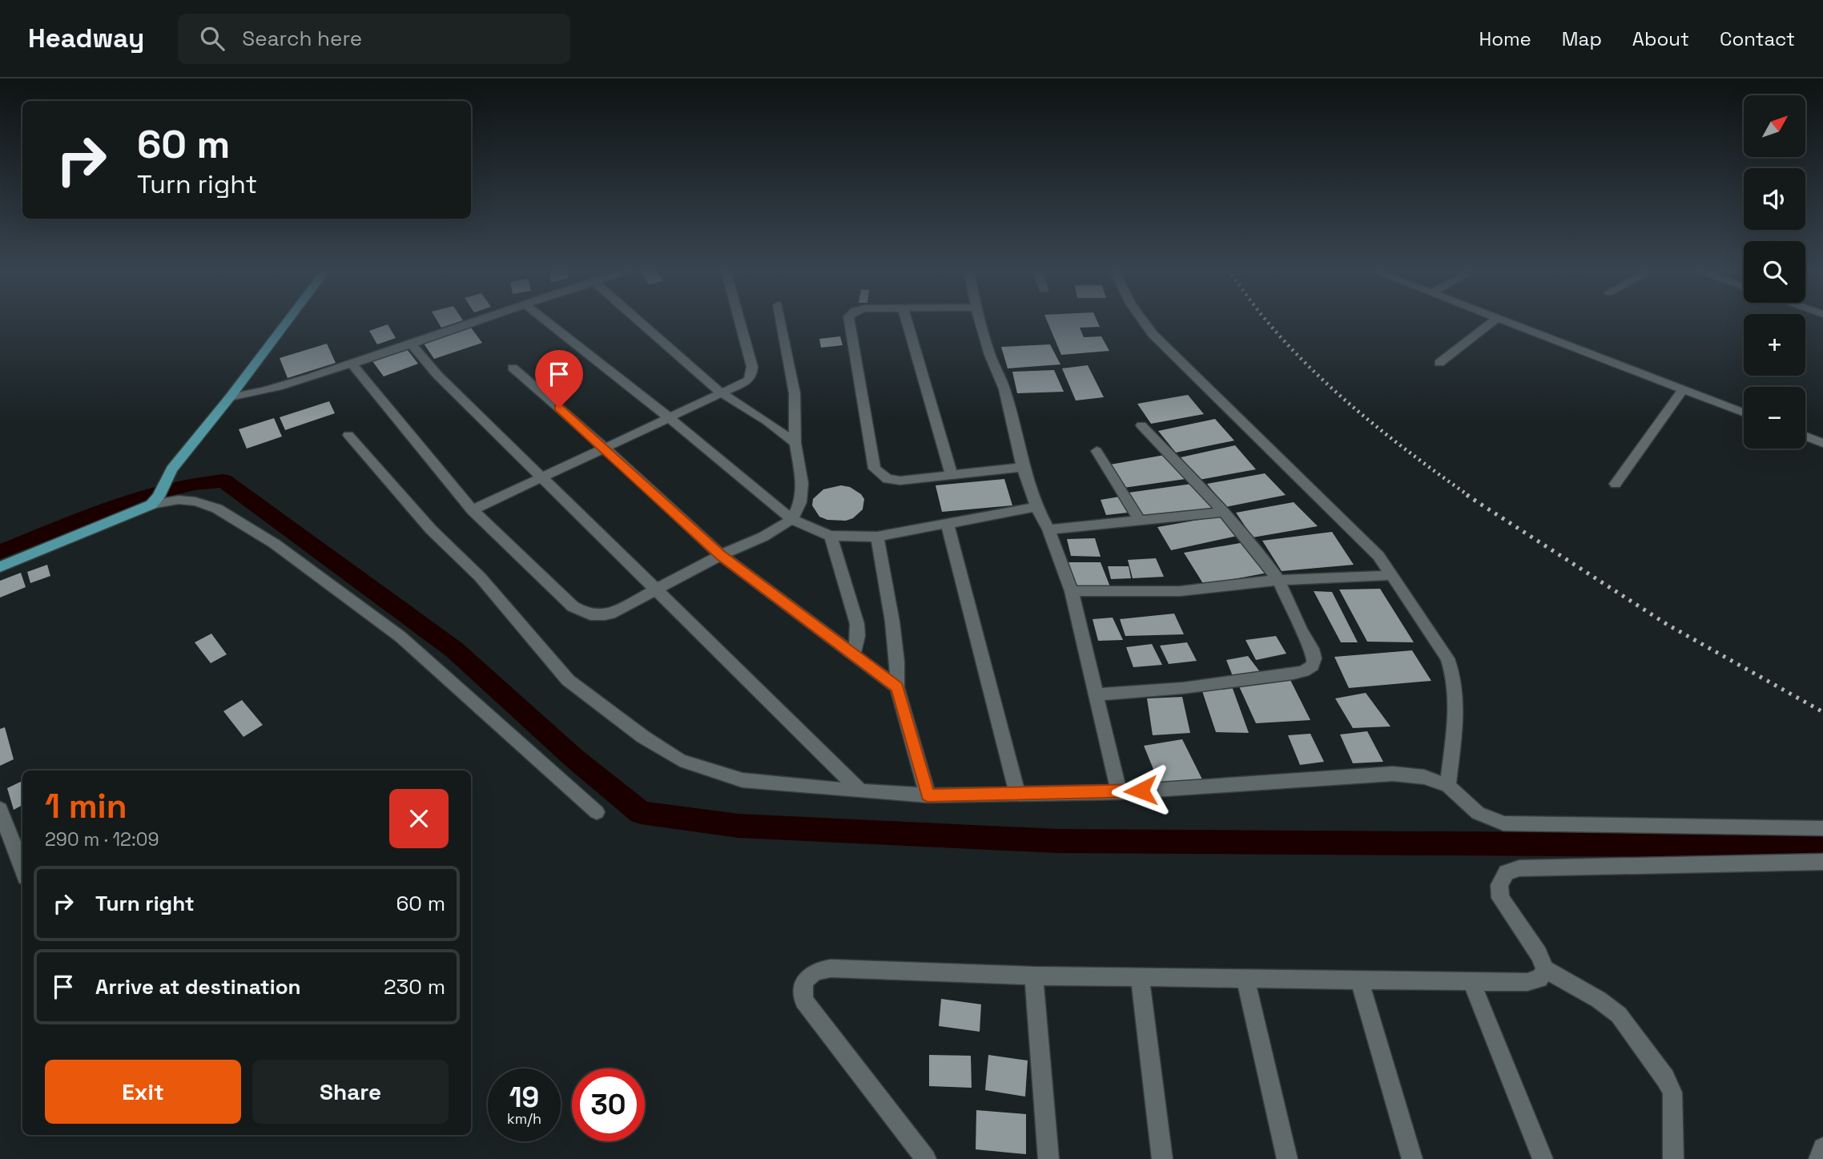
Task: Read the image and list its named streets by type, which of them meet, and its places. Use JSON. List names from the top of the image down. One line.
{"north":"top right","page":{"header":"Headway","search":"Search here","nav":["Home","Map","About","Contact"],"map_buttons":["+","−"],"turn":["60 m","Turn right"],"heading":["1 min","290 m · 12:09"],"list":[{"name":"Turn right","value":"60 m"},{"name":"Arrive at destination","value":"230 m"}],"buttons":["Exit","Share"],"speed":"19 km/h","limit":"30"}}
